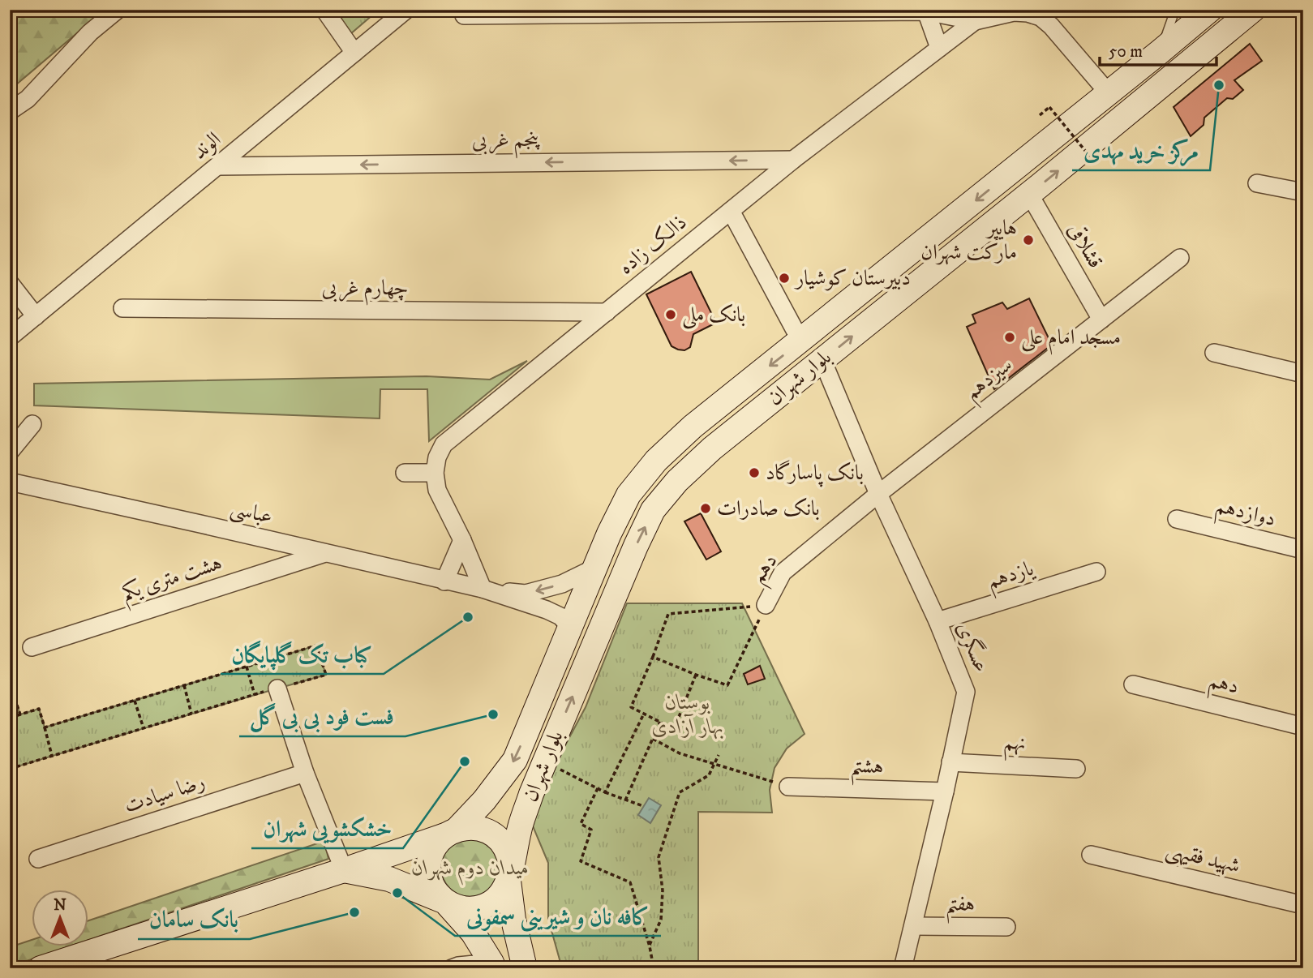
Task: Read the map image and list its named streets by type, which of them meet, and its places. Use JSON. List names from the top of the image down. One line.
{"streets":{"street":["پنجم غربی","الوند","ذالک زاده","قشلاقی","چهارم غربی","بلوار شهران","سیزدهم","عباسی","دوازدهم","دهم","یازدهم","هشت متری یکم","عسگری","نهم","هشتم","رضا سیادت","شهید فقیهی","هفتم"]},"crossings":[["پنجم غربی","الوند"],["پنجم غربی","ذالک زاده"],["ذالک زاده","چهارم غربی"],["قشلاقی","بلوار شهران"],["قشلاقی","سیزدهم"],["بلوار شهران","عسگری"],["سیزدهم","دهم"],["سیزدهم","عسگری"],["عباسی","هشت متری یکم"],["دهم","عسگری"],["یازدهم","عسگری"],["عسگری","نهم"],["عسگری","هشتم"],["عسگری","هفتم"]],"parks":["بوستان بهار آزادی","میدان دوم شهران"],"places":["مرکز خرید مهدی","هایپر مارکت شهران","دبیرستان کوشیار","بانک ملی","مسجد امام علی","بانک پاسارگاد","بانک صادرات","کباب تک گلپایگان","فست فود بی بی گل","خشکشویی شهران","کافه نان و شیرینی سمفونی","بانک سامان"],"scale_bar":"50 m","north":"top"}
